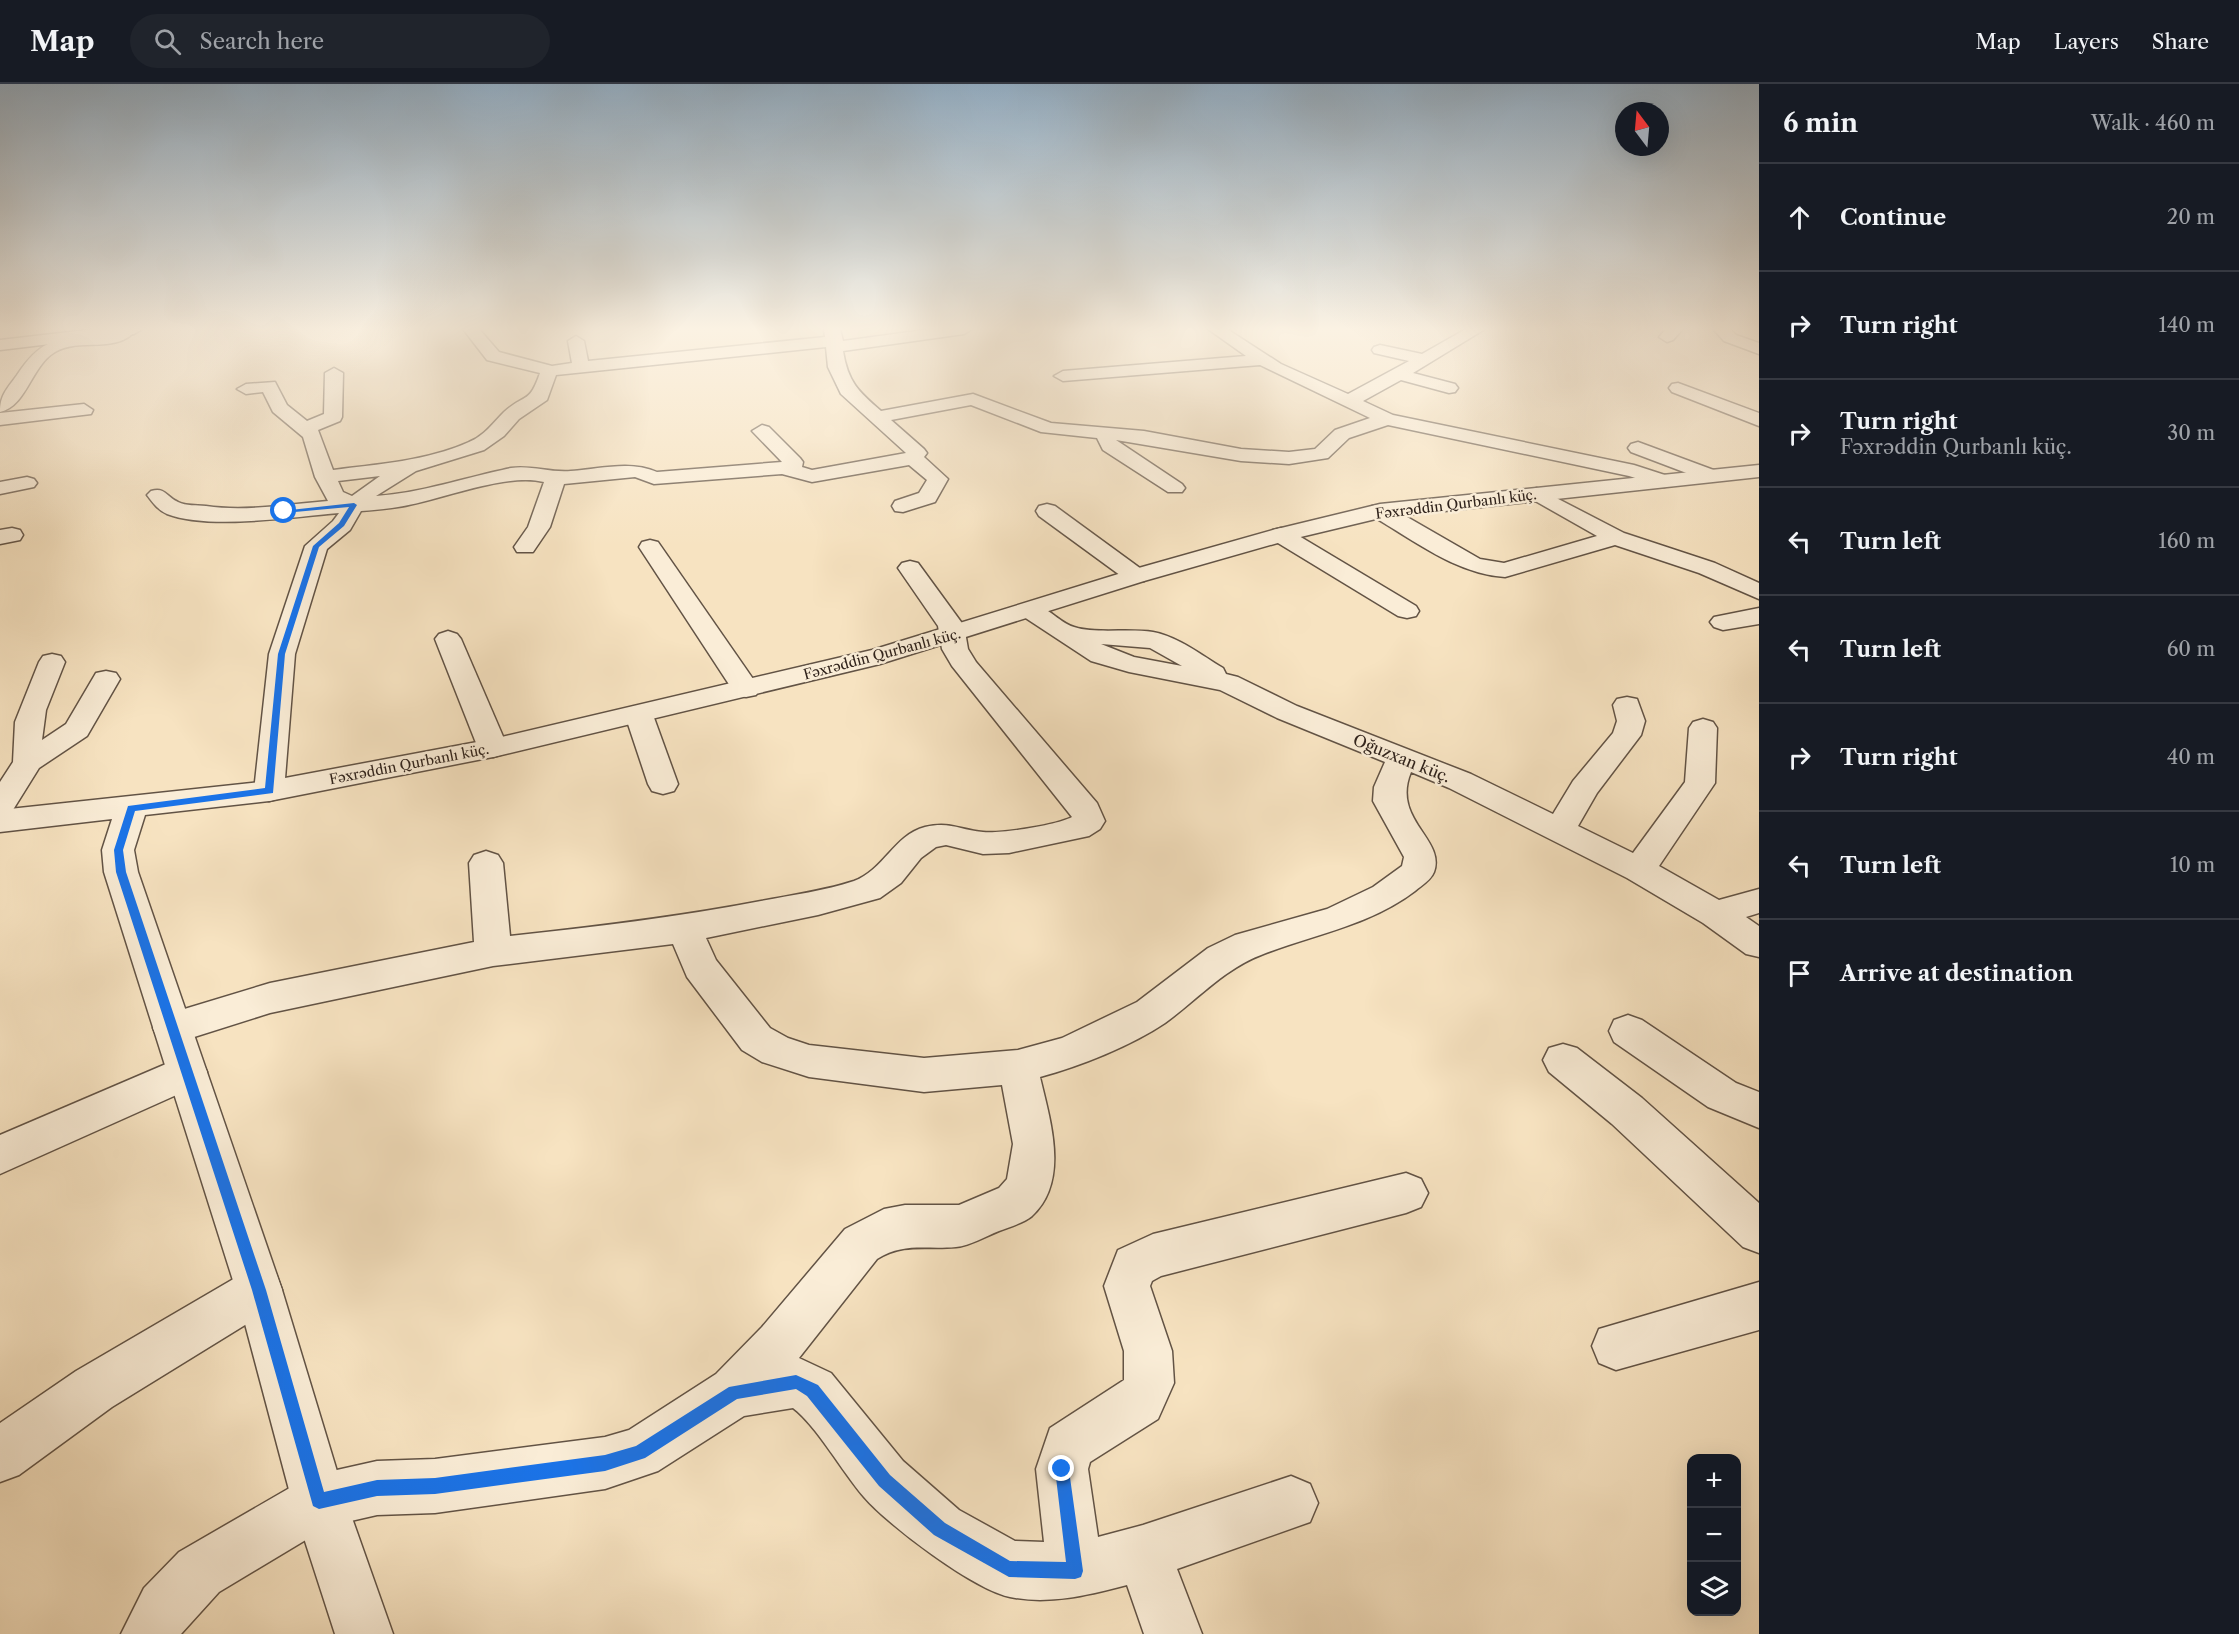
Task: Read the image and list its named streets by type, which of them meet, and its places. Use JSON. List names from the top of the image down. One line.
{"streets":{"street":["Fəxrəddin Qurbanlı küç.","Oğuzxan küç."]},"crossings":[["Fəxrəddin Qurbanlı küç.","Oğuzxan küç."]],"north":"top","page":{"header":"Map","search":"Search here","nav":["Map","Layers","Share"],"heading":["6 min","Walk · 460 m"],"list":[["Continue","20 m"],["Turn right","140 m"],["Turn right","Fəxrəddin Qurbanlı küç.","30 m"],["Turn left","160 m"],["Turn left","60 m"],["Turn right","40 m"],["Turn left","10 m"],"Arrive at destination"],"map_buttons":["+","−"]}}
